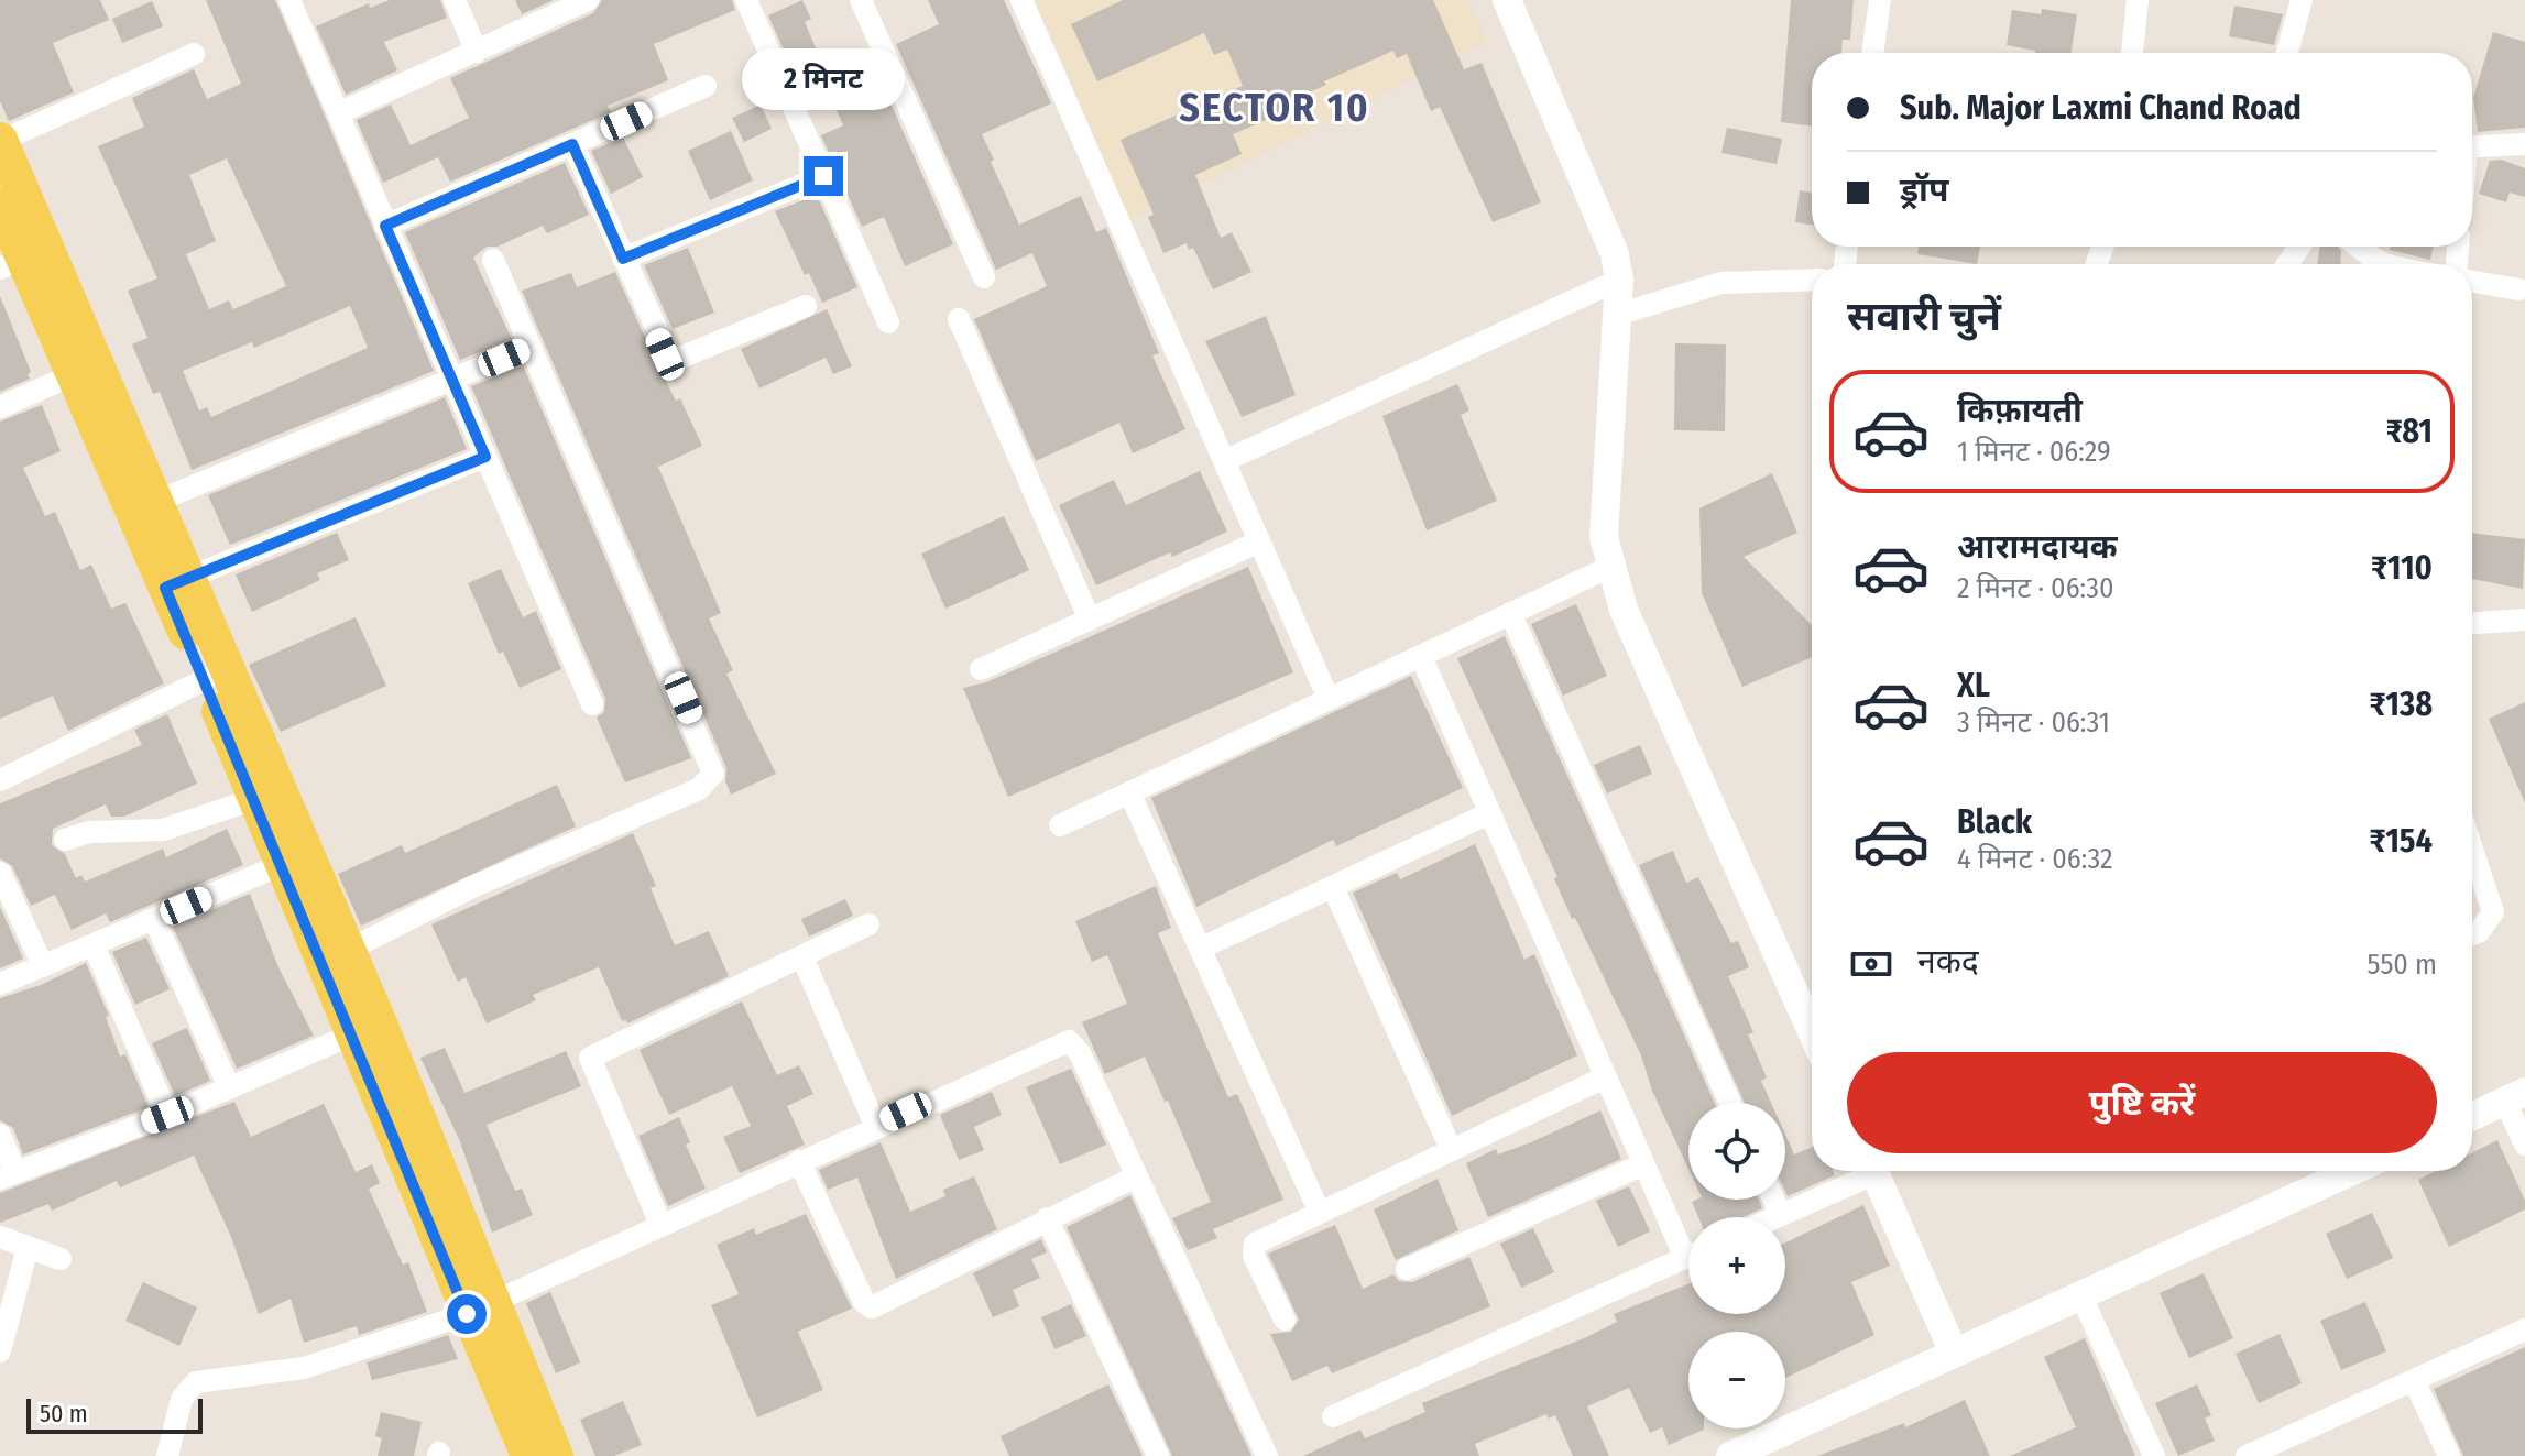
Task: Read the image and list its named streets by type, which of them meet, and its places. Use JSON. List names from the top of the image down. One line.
{"districts":["SECTOR 10"],"scale_bar":"50 m","page":{"bubble":"2 मिनट","banner":["Sub. Major Laxmi Chand Road","ड्रॉप"],"heading":"सवारी चुनें","list":[{"name":"किफ़ायती","note":"1 मिनट · 06:29","value":"₹81"},{"name":"आरामदायक","note":"2 मिनट · 06:30","value":"₹110"},{"name":"XL","note":"3 मिनट · 06:31","value":"₹138"},{"name":"Black","note":"4 मिनट · 06:32","value":"₹154"}],"pay":["नकद","550 m"],"buttons":"पुष्टि करें","map_buttons":["+","−"],"scale":"50 m"}}
